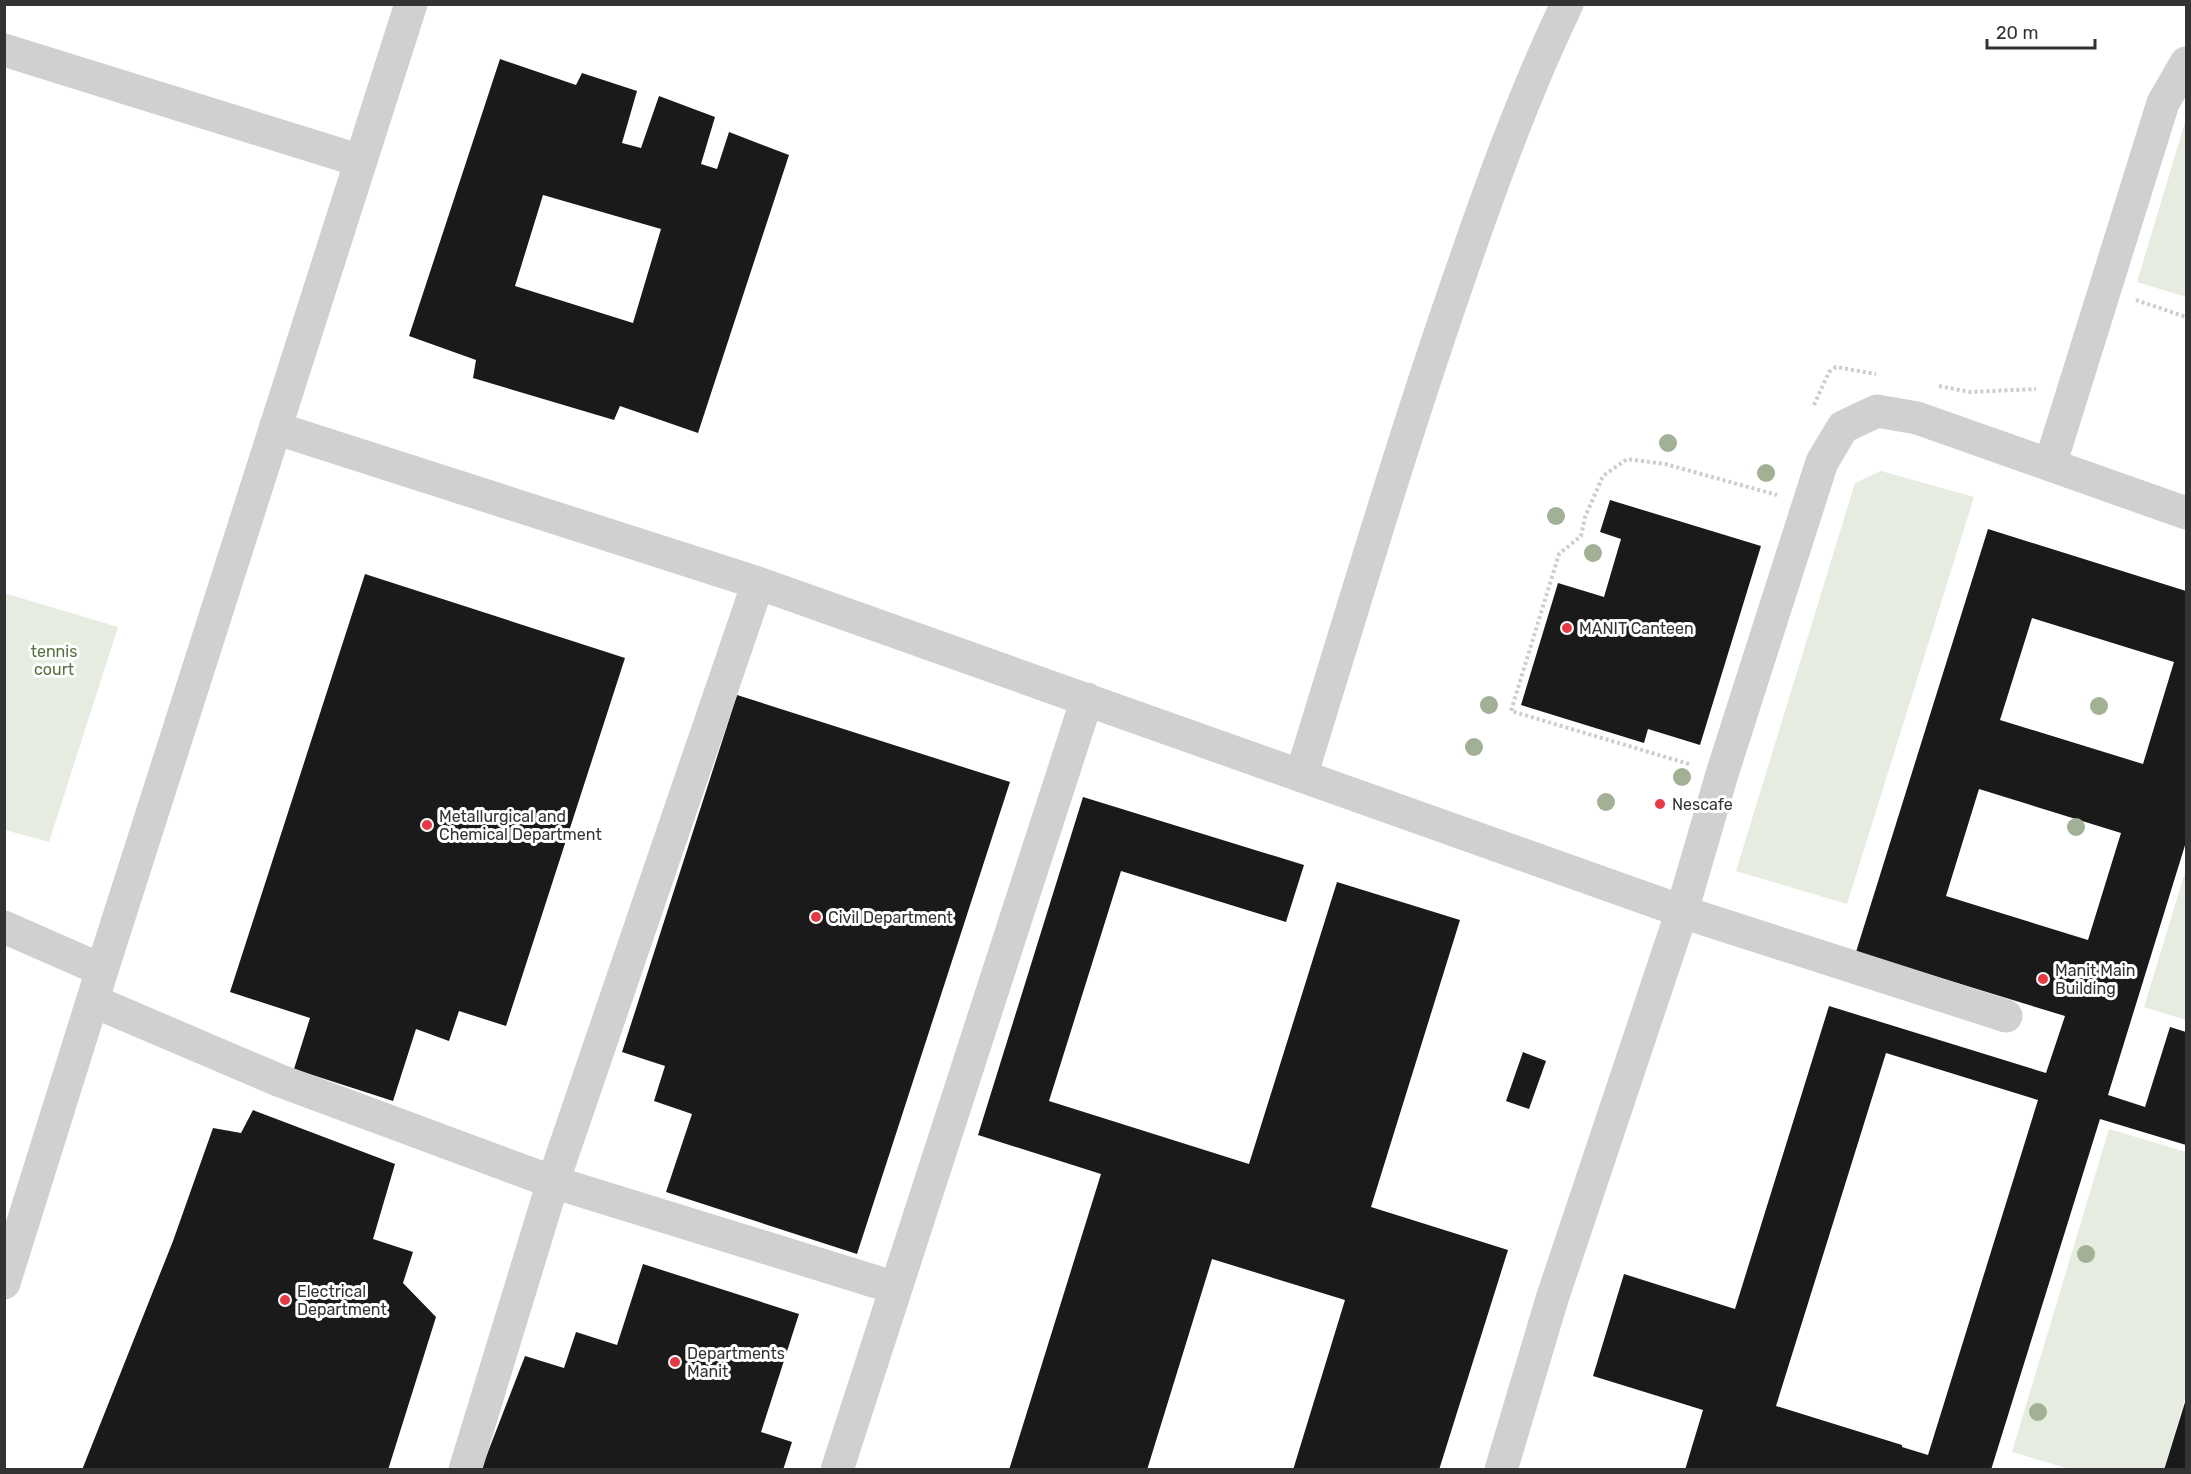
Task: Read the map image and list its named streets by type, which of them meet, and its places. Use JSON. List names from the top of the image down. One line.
{"parks":["tennis court"],"places":["MANIT Canteen","Nescafe","Metallurgical and Chemical Department","Civil Department","Manit Main Building","Electrical Department","Departments Manit"],"scale_bar":"20 m"}
